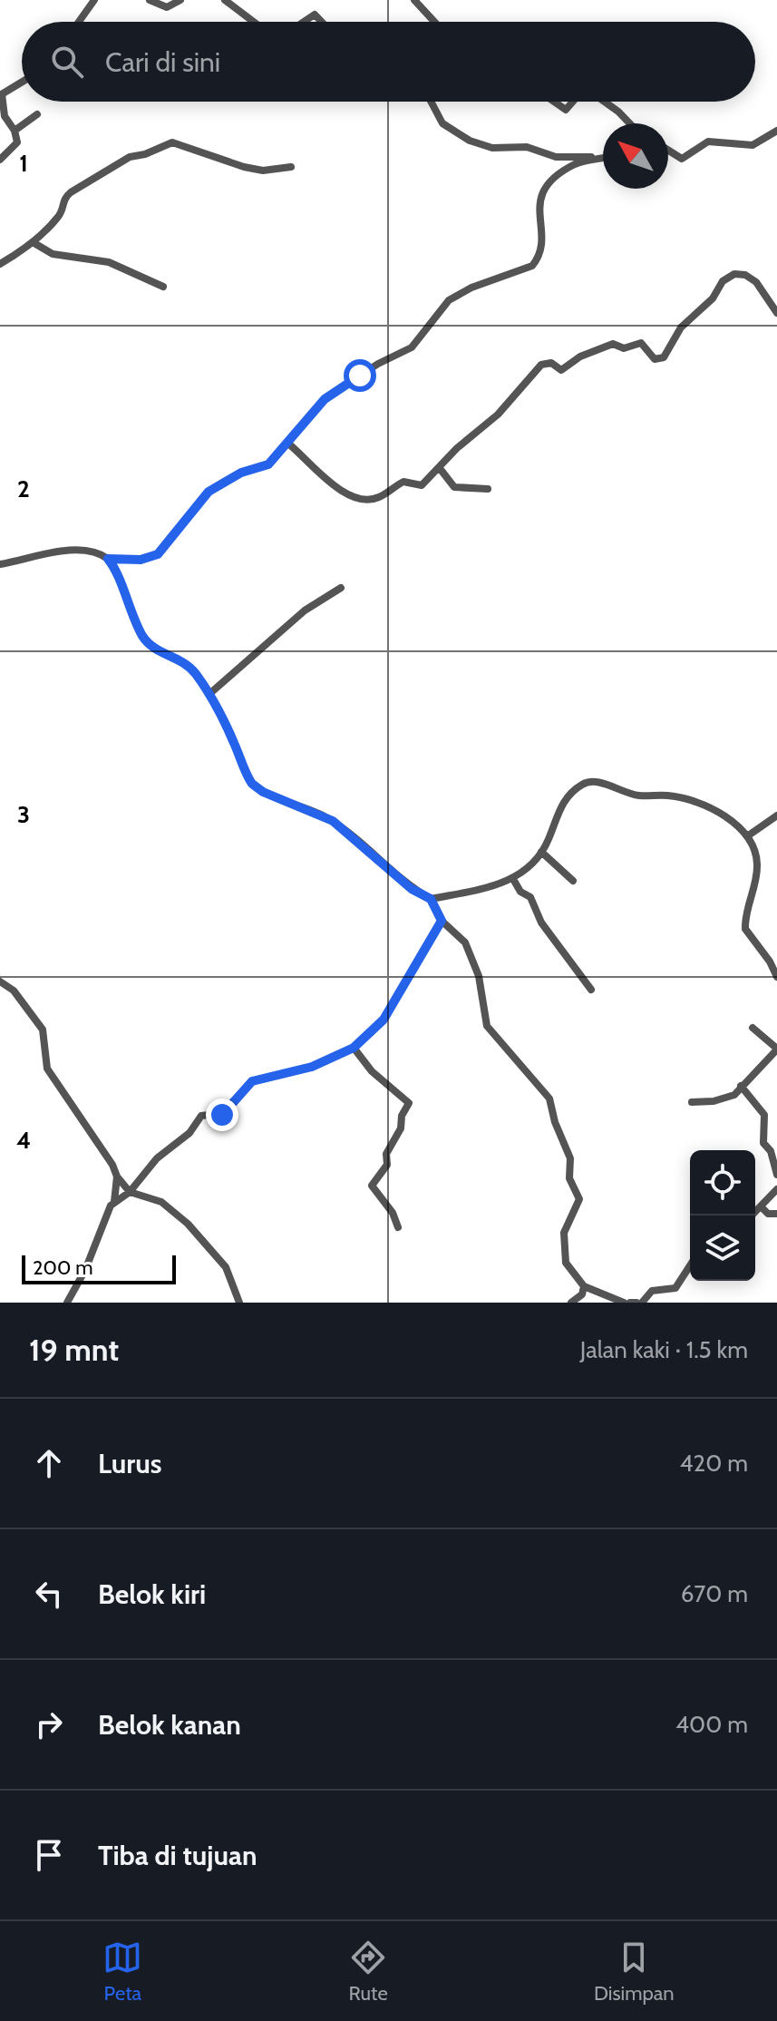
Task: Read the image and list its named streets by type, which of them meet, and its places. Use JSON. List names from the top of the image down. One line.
{"scale_bar":"200 m","north":"top left","page":{"search":"Cari di sini","scale":"200 m","heading":["19 mnt","Jalan kaki · 1.5 km"],"list":[["Lurus","420 m"],["Belok kiri","670 m"],["Belok kanan","400 m"],"Tiba di tujuan"],"nav":["Peta","Rute","Disimpan"]},"grid":{"rows":["1","2","3","4"]}}
